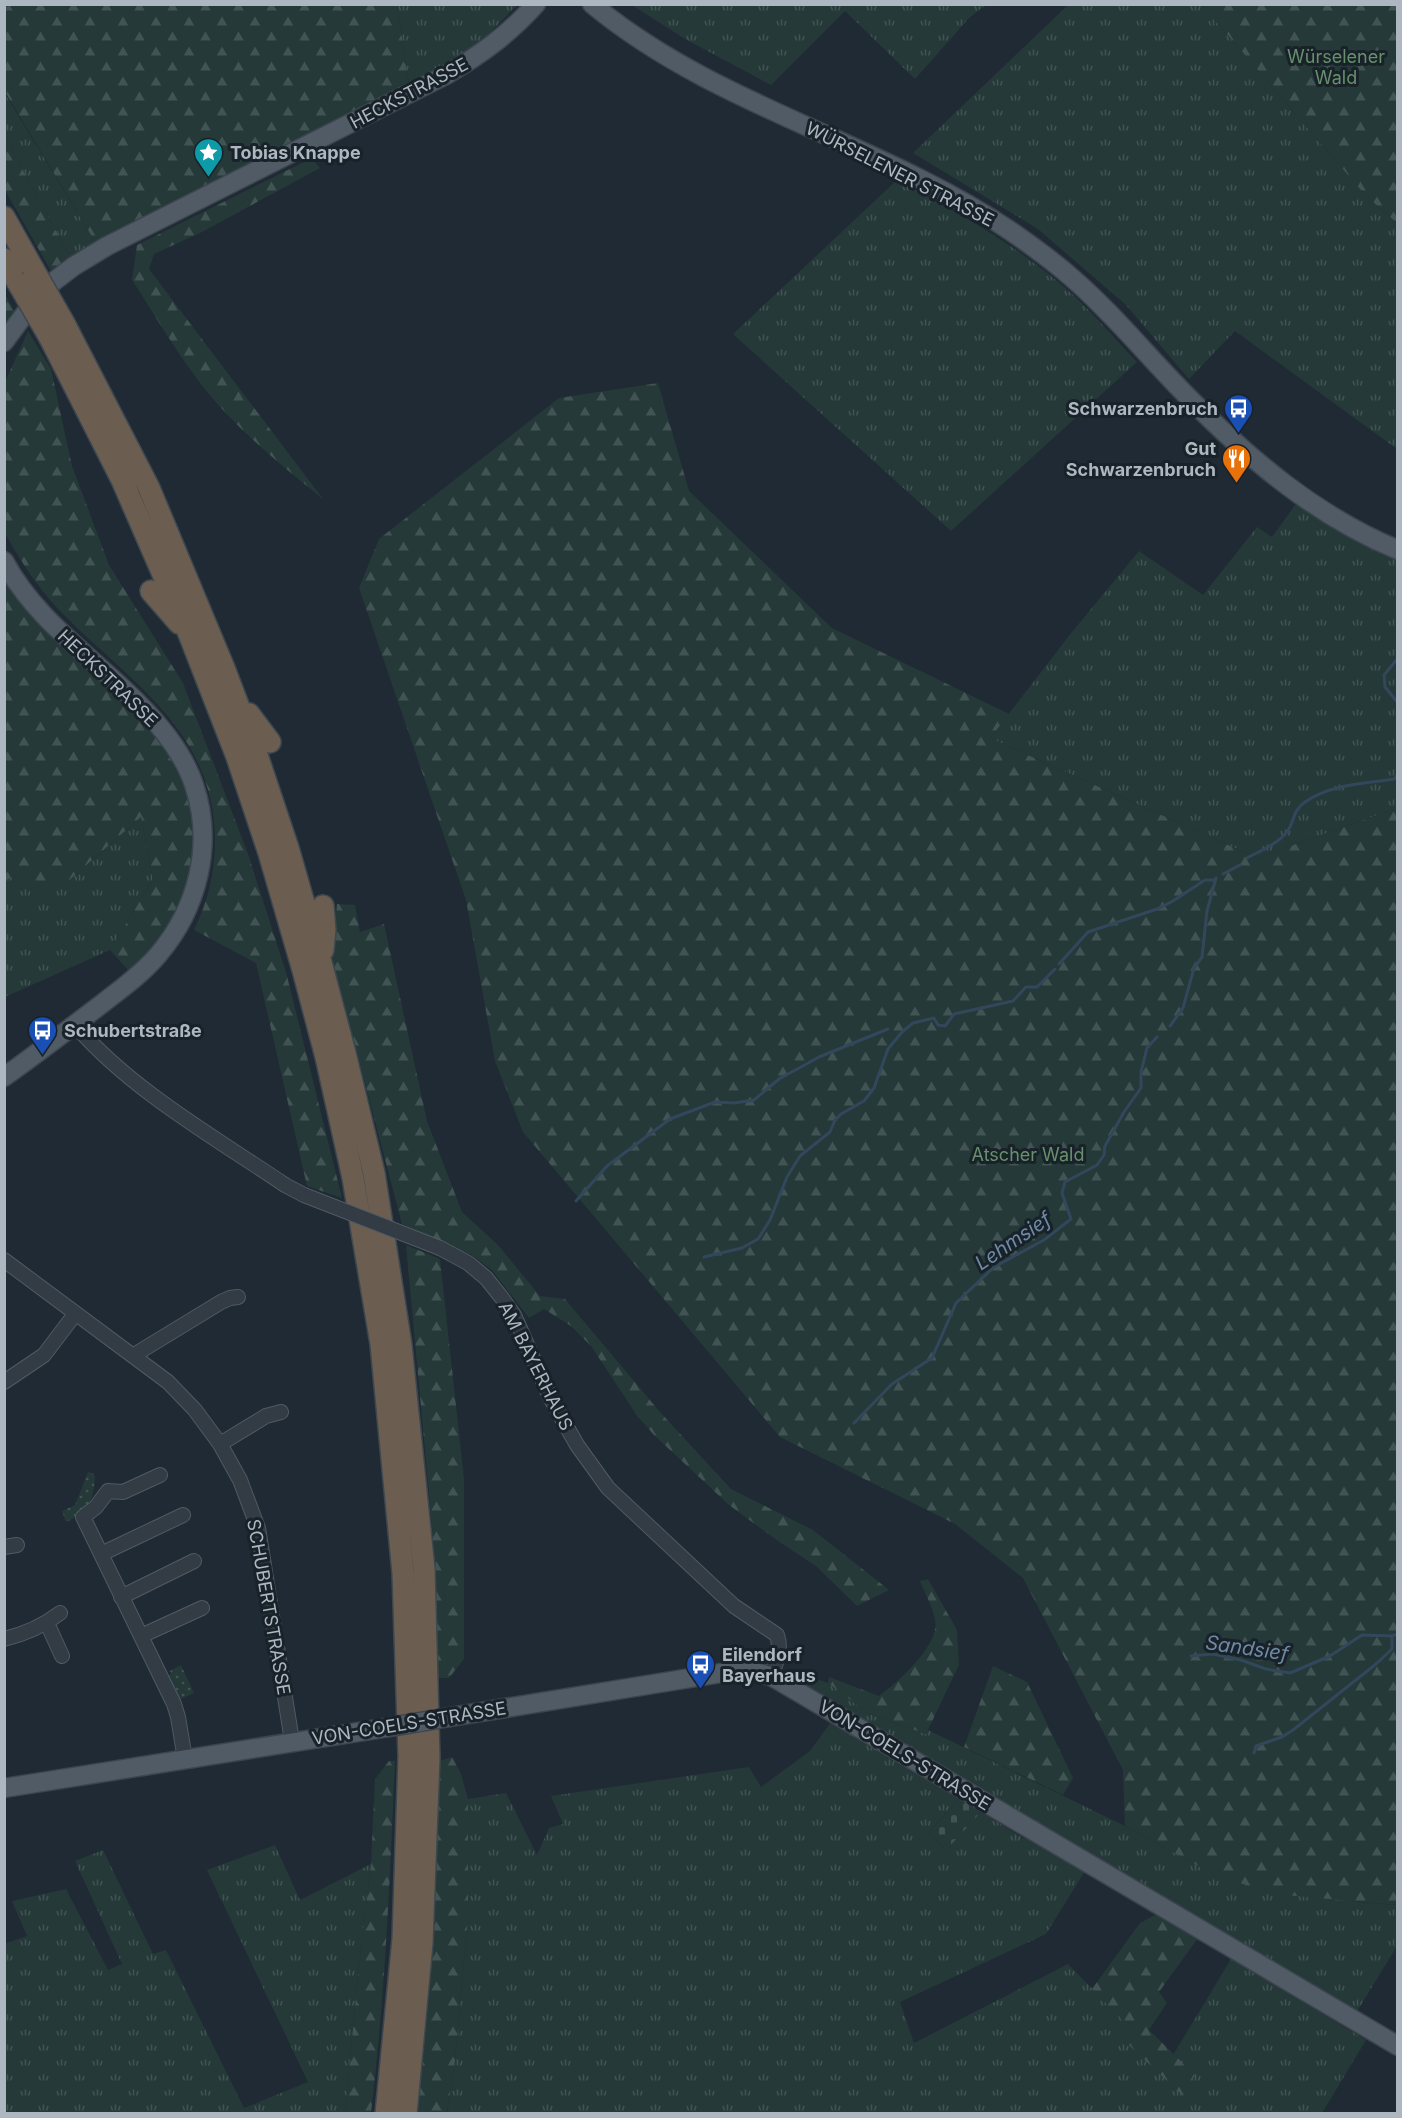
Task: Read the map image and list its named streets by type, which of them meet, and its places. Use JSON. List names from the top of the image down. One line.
{"streets":{"main road":["HECKSTRASSE","WÜRSELENER STRASSE","VON-COELS-STRASSE"],"street":["AM BAYERHAUS","SCHUBERTSTRASSE"]},"crossings":[["HECKSTRASSE","AM BAYERHAUS"],["AM BAYERHAUS","VON-COELS-STRASSE"],["SCHUBERTSTRASSE","VON-COELS-STRASSE"]],"water":["Lehmsief","Sandsief"],"parks":["Würselener Wald","Atscher Wald"],"places":{"place":["Tobias Knappe"],"bus stop":["Schwarzenbruch","Schubertstraße","Eilendorf Bayerhaus"],"restaurant":["Gut Schwarzenbruch"]}}
